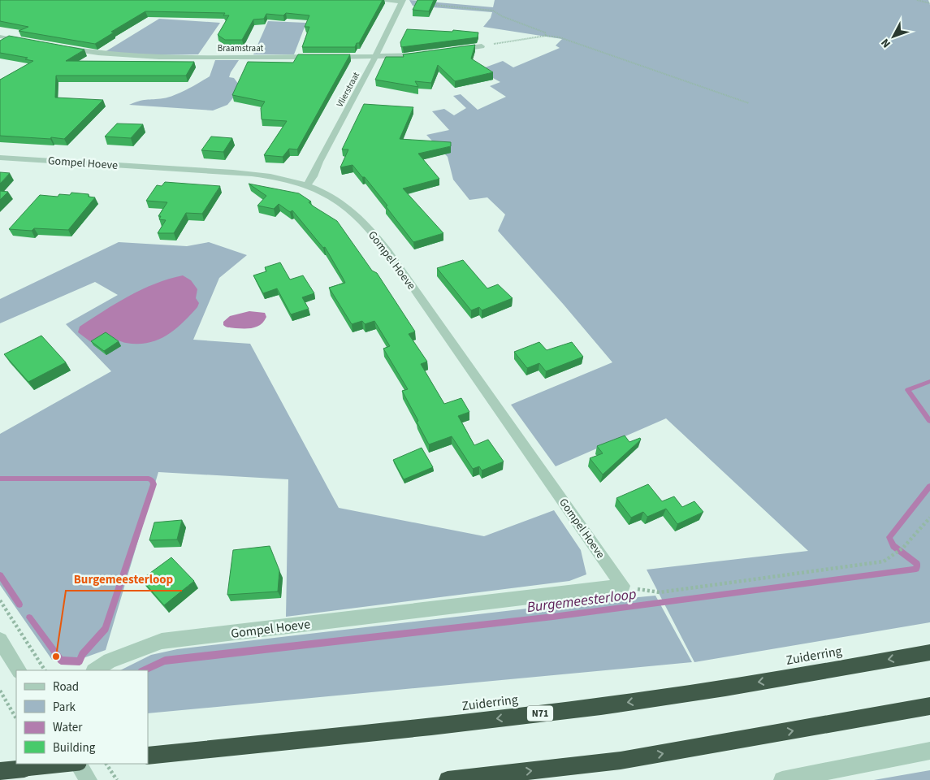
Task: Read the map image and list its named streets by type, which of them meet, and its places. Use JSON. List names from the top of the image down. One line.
{"streets":{"highway":["Zuiderring","N71"],"street":["Braamstraat","Vlierstraat","Gompel Hoeve"]},"crossings":[["Vlierstraat","Gompel Hoeve"]],"water":["Burgemeesterloop"],"places":["Burgemeesterloop"],"legend":["Road","Park","Water","Building"],"north":"bottom left"}
